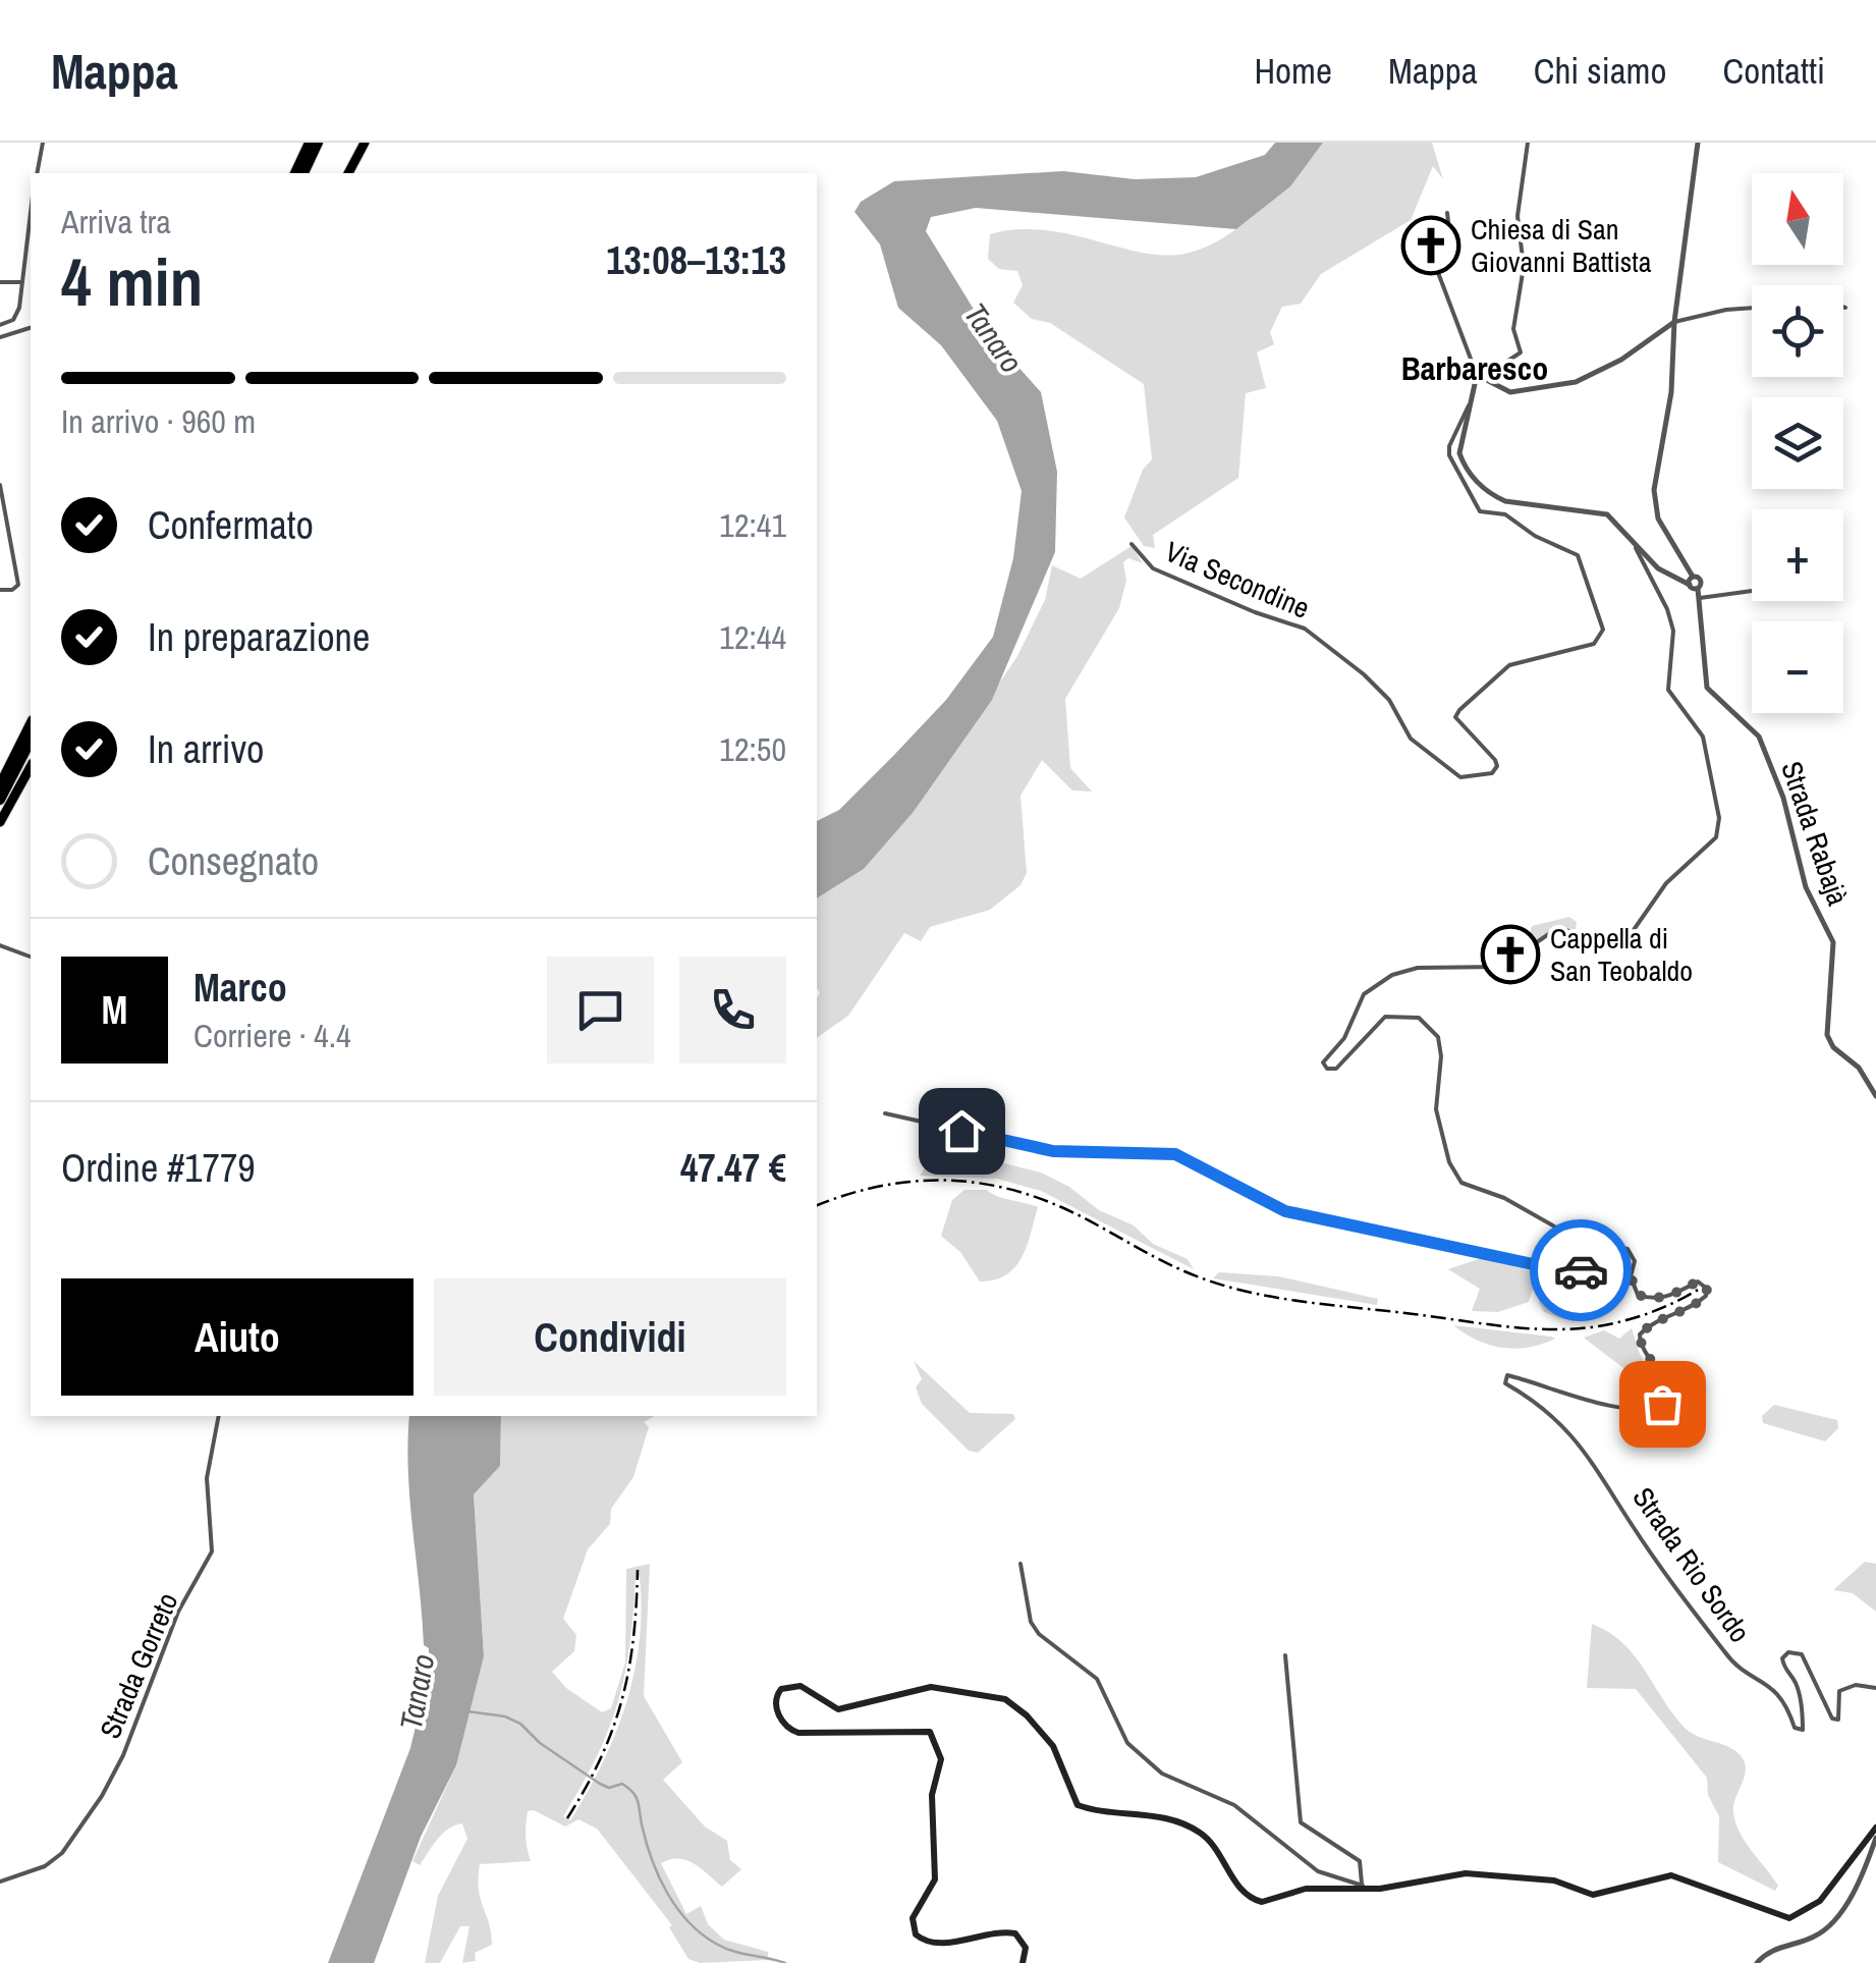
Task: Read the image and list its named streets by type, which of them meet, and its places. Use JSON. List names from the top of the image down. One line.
{"streets":{"street":["Via Secondine","Strada Rabajà","Strada Rio Sordo","Strada Gorreto"]},"districts":["Barbaresco"],"water":["Tanaro"],"places":{"church":["Chiesa di San Giovanni Battista","Cappella di San Teobaldo"]},"north":"top","page":{"header":"Mappa","nav":["Home","Mappa","Chi siamo","Contatti"],"map_buttons":["+","−"],"heading":["4 min","Arriva tra","13:08–13:13"],"panel":["Marco","Corriere · 4.4","Ordine #1779","47.47 €"],"bar":"In arrivo · 960 m","list":[["Confermato","12:41"],["In preparazione","12:44"],["In arrivo","12:50"],"Consegnato"],"round":"M","buttons":["Aiuto","Condividi"]}}
